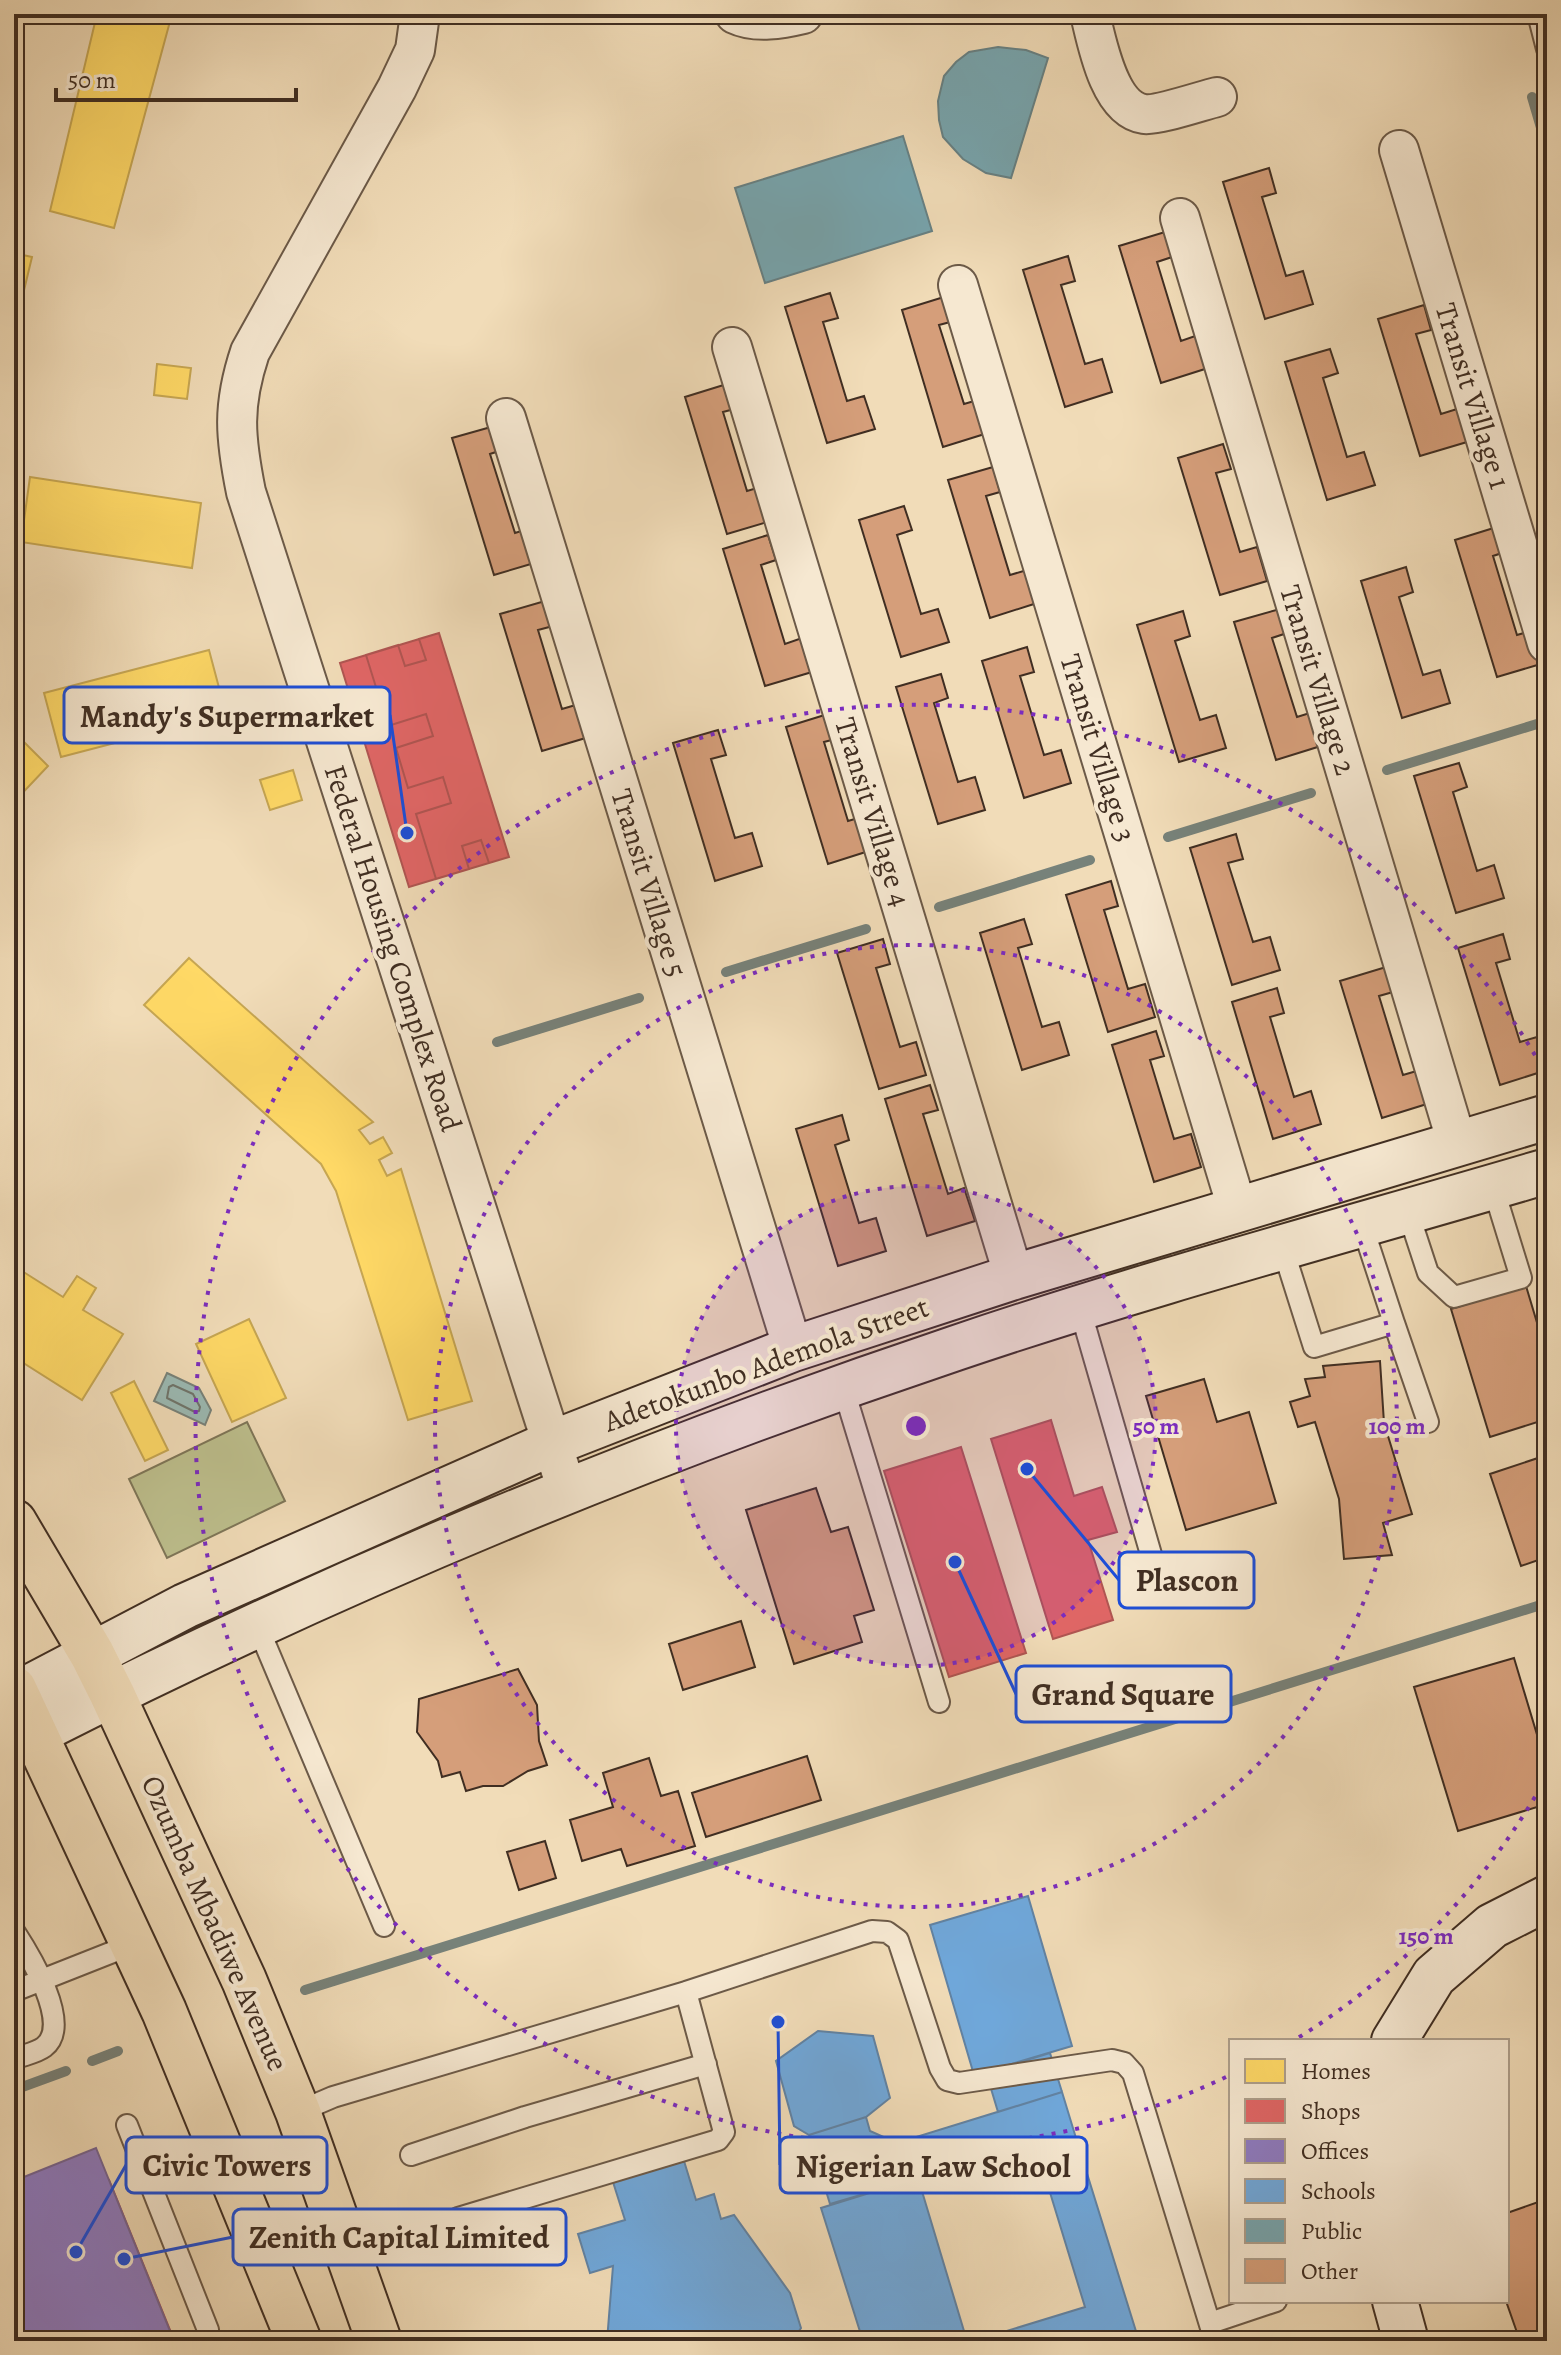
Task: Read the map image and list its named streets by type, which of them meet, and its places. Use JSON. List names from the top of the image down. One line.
{"streets":{"highway":["Ozumba Mbadiwe Avenue"],"main road":["Adetokunbo Ademola Street"],"street":["Transit Village 1","Transit Village 2","Transit Village 3","Transit Village 4","Transit Village 5","Federal Housing Complex Road"]},"crossings":[["Transit Village 2","Adetokunbo Ademola Street"],["Transit Village 3","Adetokunbo Ademola Street"],["Transit Village 4","Adetokunbo Ademola Street"],["Transit Village 5","Adetokunbo Ademola Street"],["Federal Housing Complex Road","Adetokunbo Ademola Street"],["Adetokunbo Ademola Street","Ozumba Mbadiwe Avenue"]],"places":["Mandy's Supermarket","Plascon","Grand Square","Nigerian Law School","Civic Towers","Zenith Capital Limited"],"legend":["Homes","Shops","Offices","Schools","Public","Other"],"scale_bar":"50 m","rings":["50 m","100 m","150 m"]}
